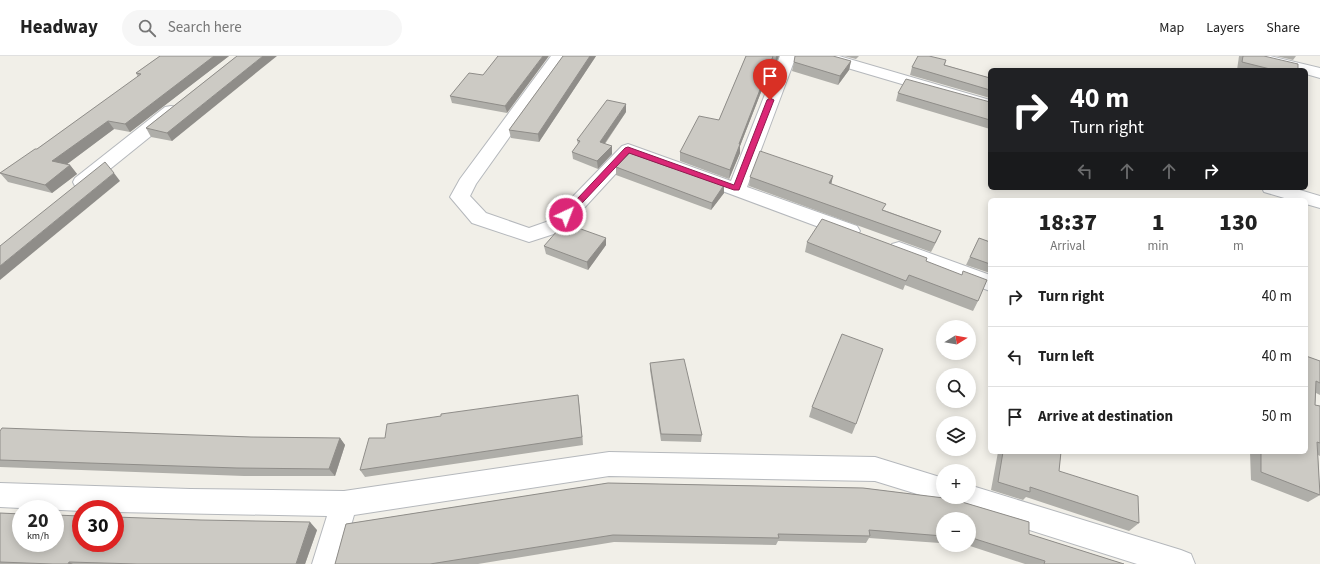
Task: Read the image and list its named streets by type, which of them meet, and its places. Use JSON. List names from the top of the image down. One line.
{"north":"right","page":{"header":"Headway","search":"Search here","nav":["Map","Layers","Share"],"turn":["40 m","Turn right"],"eta":["18:37","Arrival","1","min","130","m"],"list":[{"name":"Turn right","value":"40 m"},{"name":"Turn left","value":"40 m"},{"name":"Arrive at destination","value":"50 m"}],"map_buttons":["+","−"],"speed":"20 km/h","limit":"30"}}
